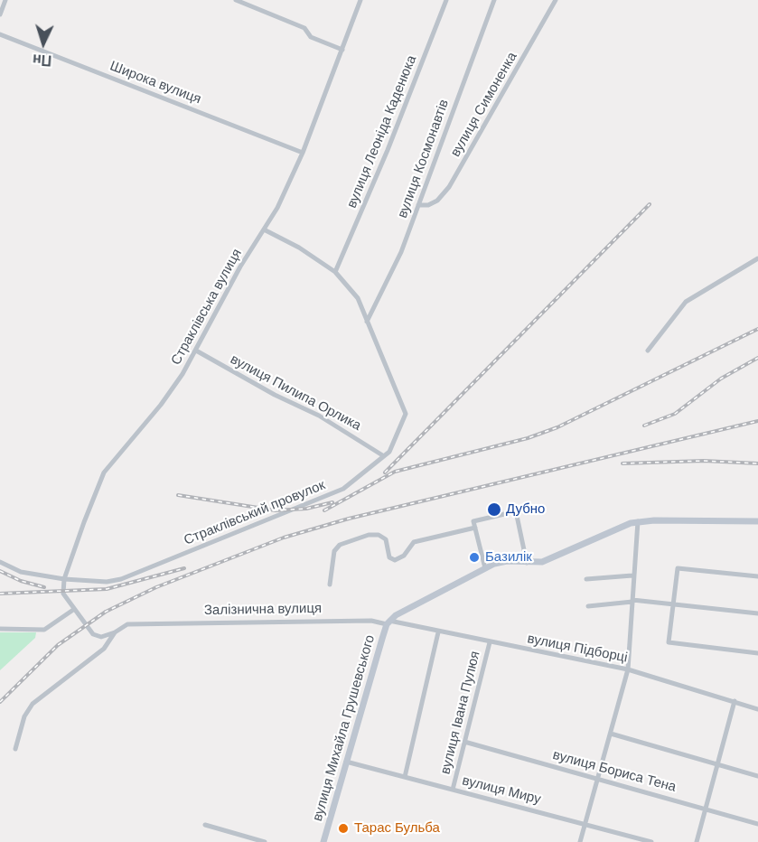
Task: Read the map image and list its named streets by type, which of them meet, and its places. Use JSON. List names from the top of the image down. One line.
{"streets":{"main road":["вулиця Михайла Грушевського"],"street":["Широка вулиця","вулиця Симоненка","вулиця Леоніда Каденюка","вулиця Космонавтів","Страклівська вулиця","вулиця Пилипа Орлика","Страклівський провулок","Залізнична вулиця","вулиця Підборці","вулиця Івана Пулюя","вулиця Бориса Тена","вулиця Миру"]},"crossings":[["Широка вулиця","Страклівська вулиця"],["вулиця Симоненка","вулиця Космонавтів"],["вулиця Леоніда Каденюка","Страклівський провулок"],["вулиця Космонавтів","Страклівський провулок"],["Страклівська вулиця","вулиця Пилипа Орлика"],["Страклівська вулиця","Страклівський провулок"],["вулиця Пилипа Орлика","Страклівський провулок"],["Залізнична вулиця","вулиця Підборці"],["Залізнична вулиця","вулиця Михайла Грушевського"],["вулиця Підборці","вулиця Івана Пулюя"],["вулиця Підборці","вулиця Михайла Грушевського"],["вулиця Івана Пулюя","вулиця Бориса Тена"],["вулиця Івана Пулюя","вулиця Миру"],["вулиця Михайла Грушевського","вулиця Миру"]],"places":["Дубно","Базилік","Тарас Бульба"],"north":"bottom"}
